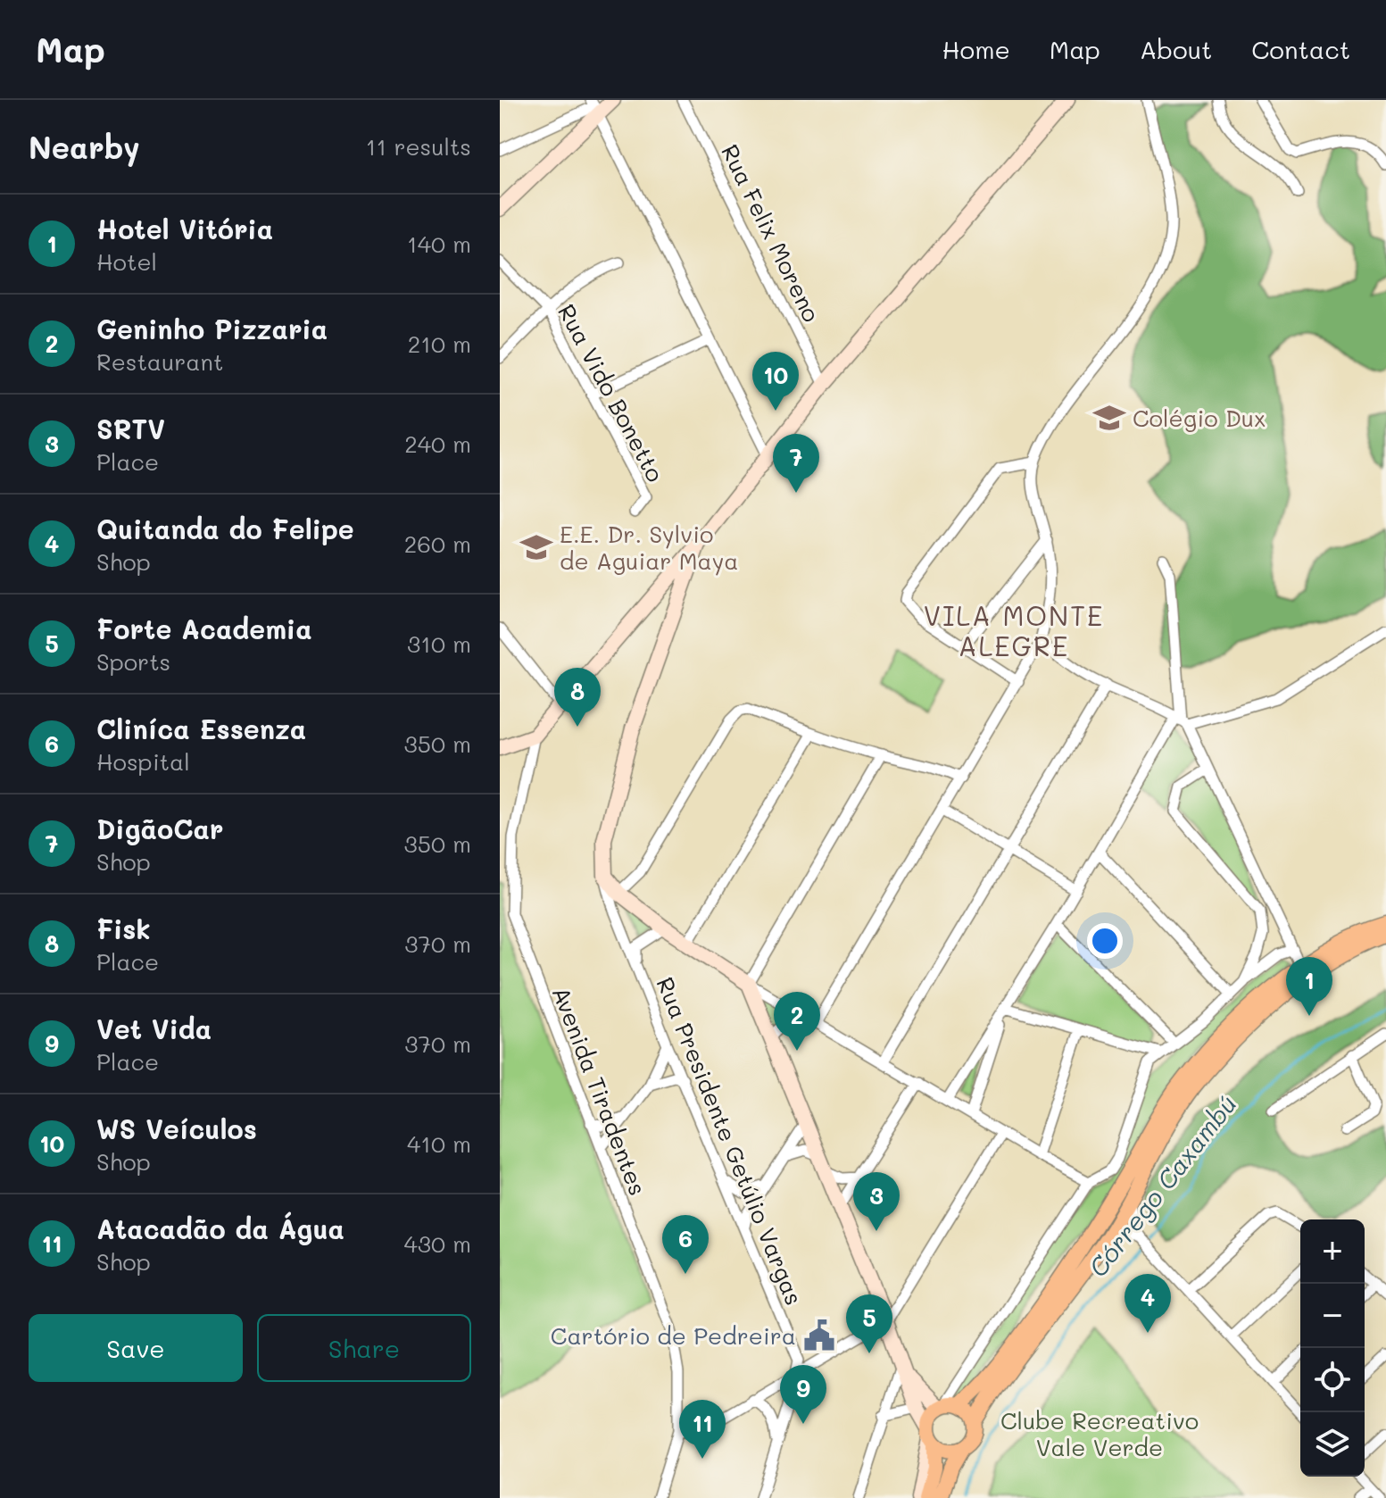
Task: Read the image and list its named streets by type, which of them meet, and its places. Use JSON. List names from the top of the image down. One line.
{"streets":{"street":["Rua Felix Moreno","Rua Vido Bonetto","Avenida Tiradentes","Rua Presidente Getúlio Vargas"]},"districts":["VILA MONTE ALEGRE"],"water":["Córrego Caxambú"],"parks":["Clube Recreativo Vale Verde"],"places":{"school or university":["Colégio Dux","E.E. Dr. Sylvio de Aguiar Maya"],"public building":["Cartório de Pedreira"]},"page":{"header":"Map","nav":["Home","Map","About","Contact"],"heading":["Nearby","11 results"],"list":[{"mark":"1","name":"Hotel Vitória","note":"Hotel","value":"140 m"},{"mark":"2","name":"Geninho Pizzaria","note":"Restaurant","value":"210 m"},{"mark":"3","name":"SRTV","note":"Place","value":"240 m"},{"mark":"4","name":"Quitanda do Felipe","note":"Shop","value":"260 m"},{"mark":"5","name":"Forte Academia","note":"Sports","value":"310 m"},{"mark":"6","name":"Cliníca Essenza","note":"Hospital","value":"350 m"},{"mark":"7","name":"DigãoCar","note":"Shop","value":"350 m"},{"mark":"8","name":"Fisk","note":"Place","value":"370 m"},{"mark":"9","name":"Vet Vida","note":"Place","value":"370 m"},{"mark":"10","name":"WS Veículos","note":"Shop","value":"410 m"},{"mark":"11","name":"Atacadão da Água","note":"Shop","value":"430 m"}],"pins":["10","7","8","1","2","3","6","4","5","9","11"],"map_buttons":["+","−"],"buttons":["Save","Share"]}}
